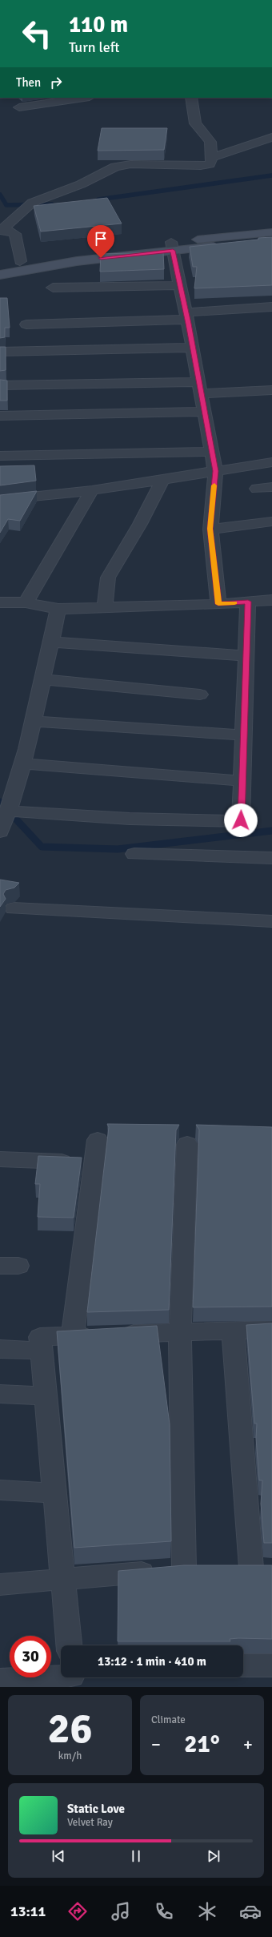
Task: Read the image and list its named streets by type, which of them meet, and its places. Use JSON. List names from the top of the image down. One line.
{"page":{"turn":["110 m","Turn left"],"then":"Then","limit":"30","trip":"13:12 · 1 min · 410 m","tile":[["26","km/h"],"Climate"],"heat":["−","21°","+"],"song":["Static Love","Velvet Ray"],"tabs":"13:11"}}
